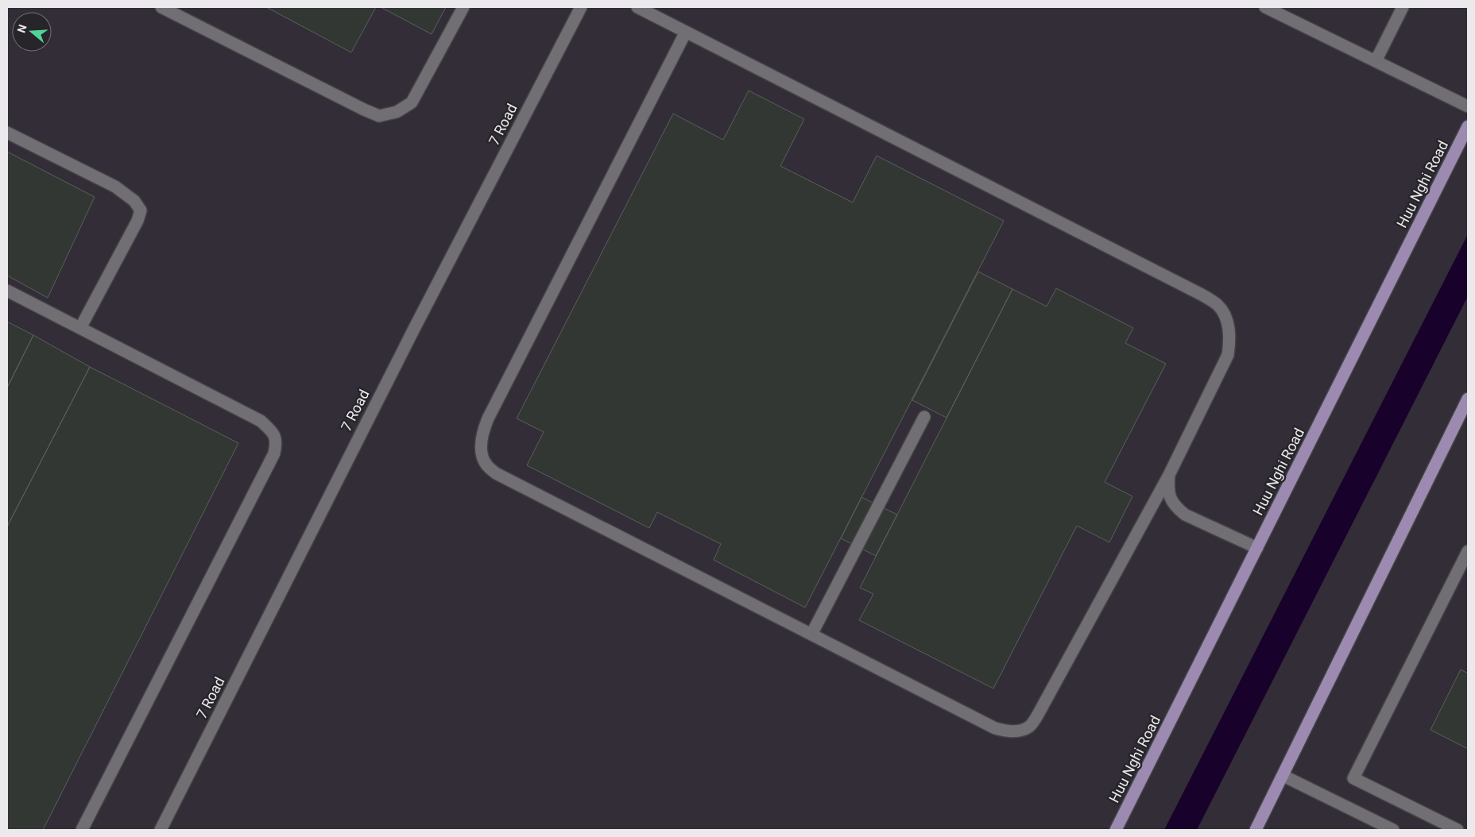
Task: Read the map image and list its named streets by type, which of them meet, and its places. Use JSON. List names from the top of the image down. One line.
{"streets":{"main road":["Huu Nghi Road"],"street":["7 Road"]},"north":"left"}
